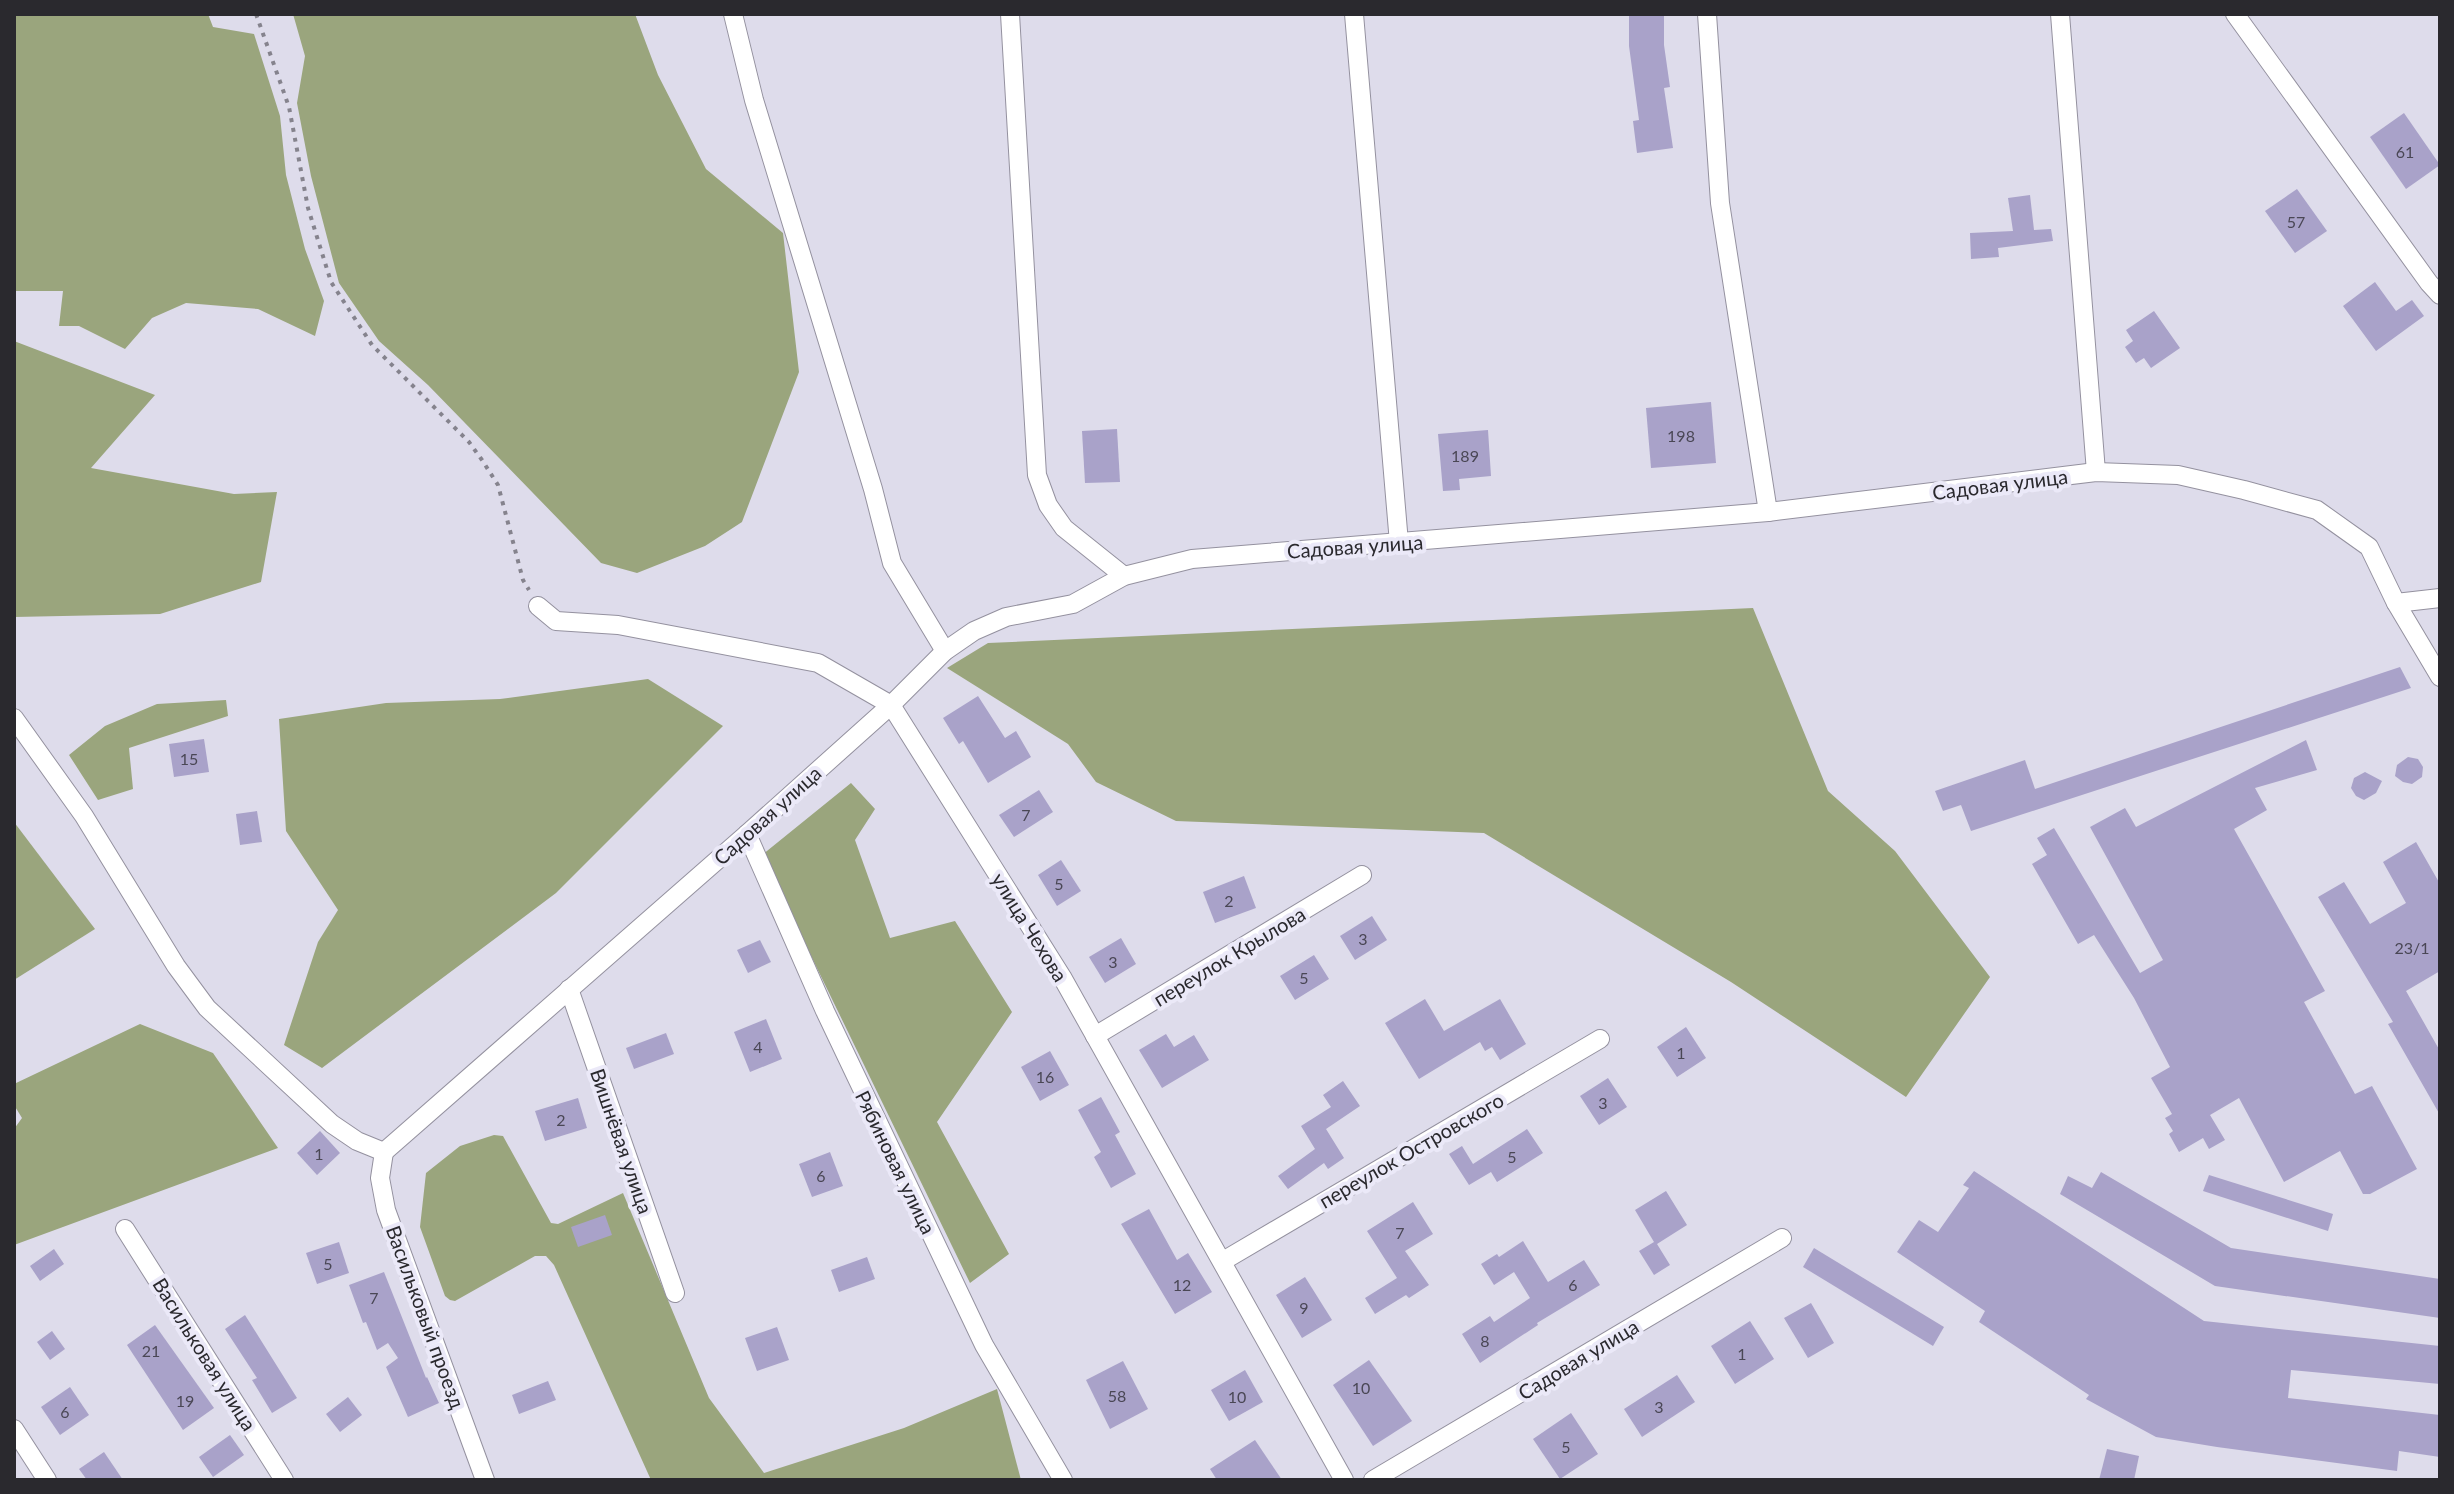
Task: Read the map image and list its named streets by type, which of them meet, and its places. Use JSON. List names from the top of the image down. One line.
{"streets":{"street":["Садовая улица","улица Чехова","переулок Крылова","Вишнёвая улица","переулок Островского","Рябиновая улица","Васильковый проезд","Васильковая улица"]},"crossings":[["Садовая улица","улица Чехова"],["Садовая улица","Вишнёвая улица"],["Садовая улица","Рябиновая улица"],["Садовая улица","Васильковый проезд"],["улица Чехова","переулок Крылова"],["улица Чехова","переулок Островского"]],"house_numbers":["61","57","198","189","15","7","5","2","3","23/1","3","5","4","1","16","3","2","1","5","6","7","5","12","6","7","9","8","21","1","10","58","10","19","3","6","5"]}
